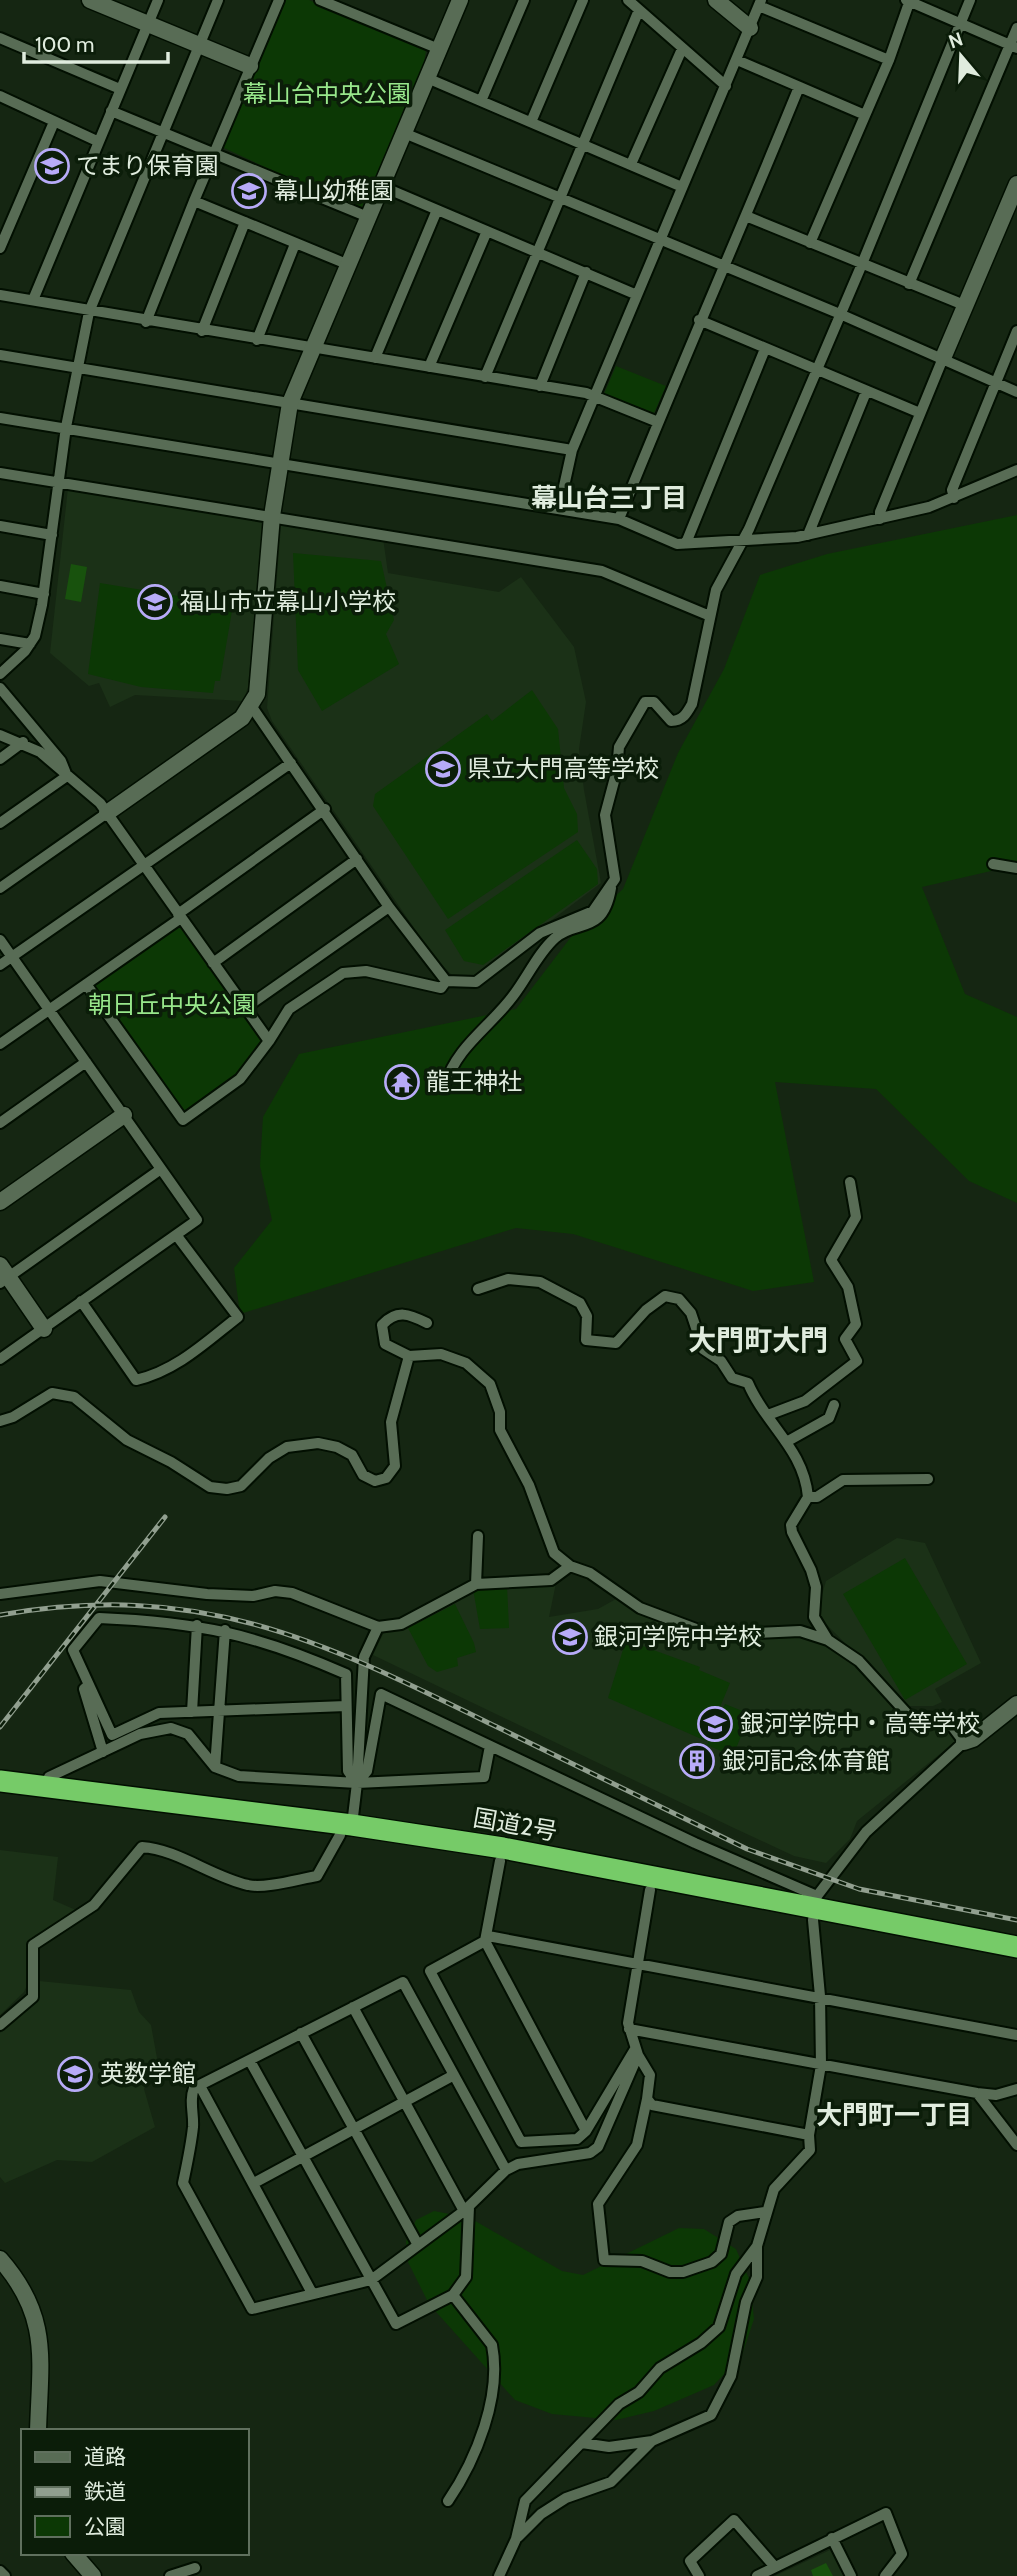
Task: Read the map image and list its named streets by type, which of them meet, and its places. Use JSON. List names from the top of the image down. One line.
{"streets":{"highway":["国道2号"]},"districts":["幕山台三丁目","大門町大門","大門町一丁目"],"parks":["幕山台中央公園","朝日丘中央公園"],"places":{"school or university":["てまり保育園","幕山幼稚園","福山市立幕山小学校","県立大門高等学校","銀河学院中学校","銀河学院中・高等学校","英数学館"],"temple":["龍王神社"],"building":["銀河記念体育館"]},"legend":["道路","鉄道","公園"],"scale_bar":"100 m","north":"top"}
